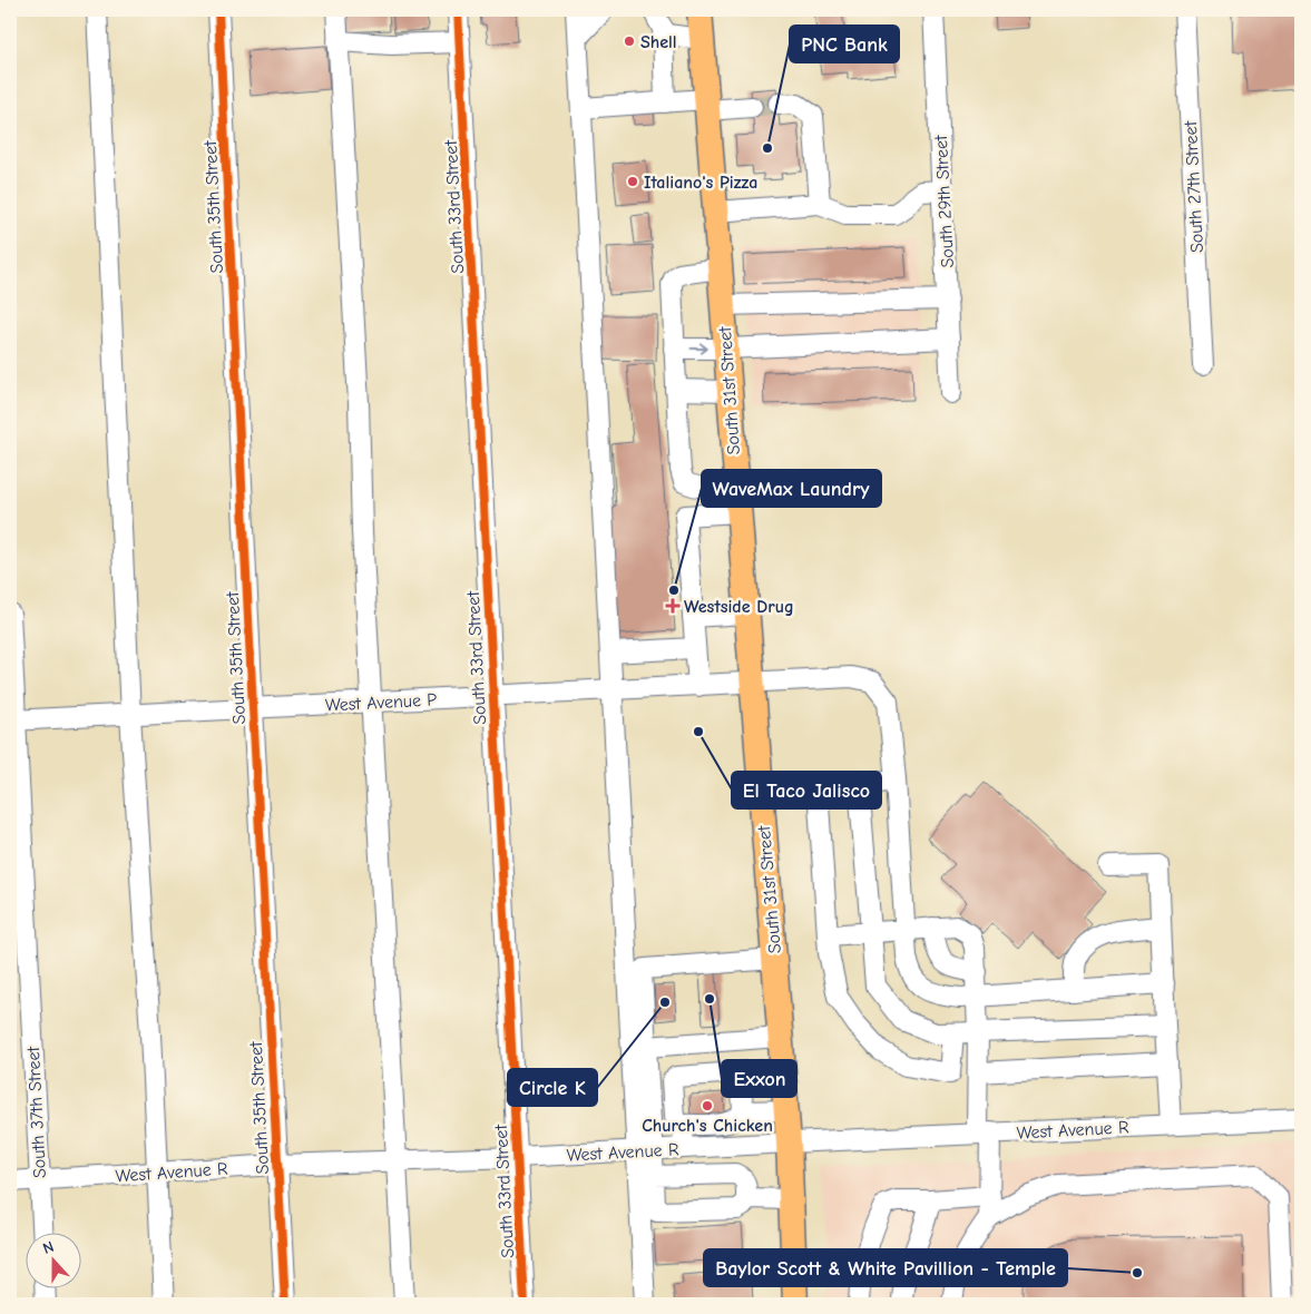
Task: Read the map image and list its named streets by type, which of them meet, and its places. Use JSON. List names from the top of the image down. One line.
{"streets":{"main road":["South 31st Street"],"street":["South 27th Street","South 29th Street","South 35th Street","South 33rd Street","West Avenue P","South 37th Street","West Avenue R"]},"crossings":[["South 35th Street","West Avenue P"],["South 35th Street","West Avenue R"],["South 33rd Street","West Avenue P"],["South 33rd Street","West Avenue R"],["South 31st Street","West Avenue P"],["South 31st Street","West Avenue R"],["West Avenue P","South 37th Street"],["South 37th Street","West Avenue R"]],"places":{"other":["Shell","PNC Bank","Italiano's Pizza","WaveMax Laundry","El Taco Jalisco","Exxon","Circle K","Church's Chicken","Baylor Scott & White Pavillion - Temple"],"health":["Westside Drug"]},"north":"top"}
